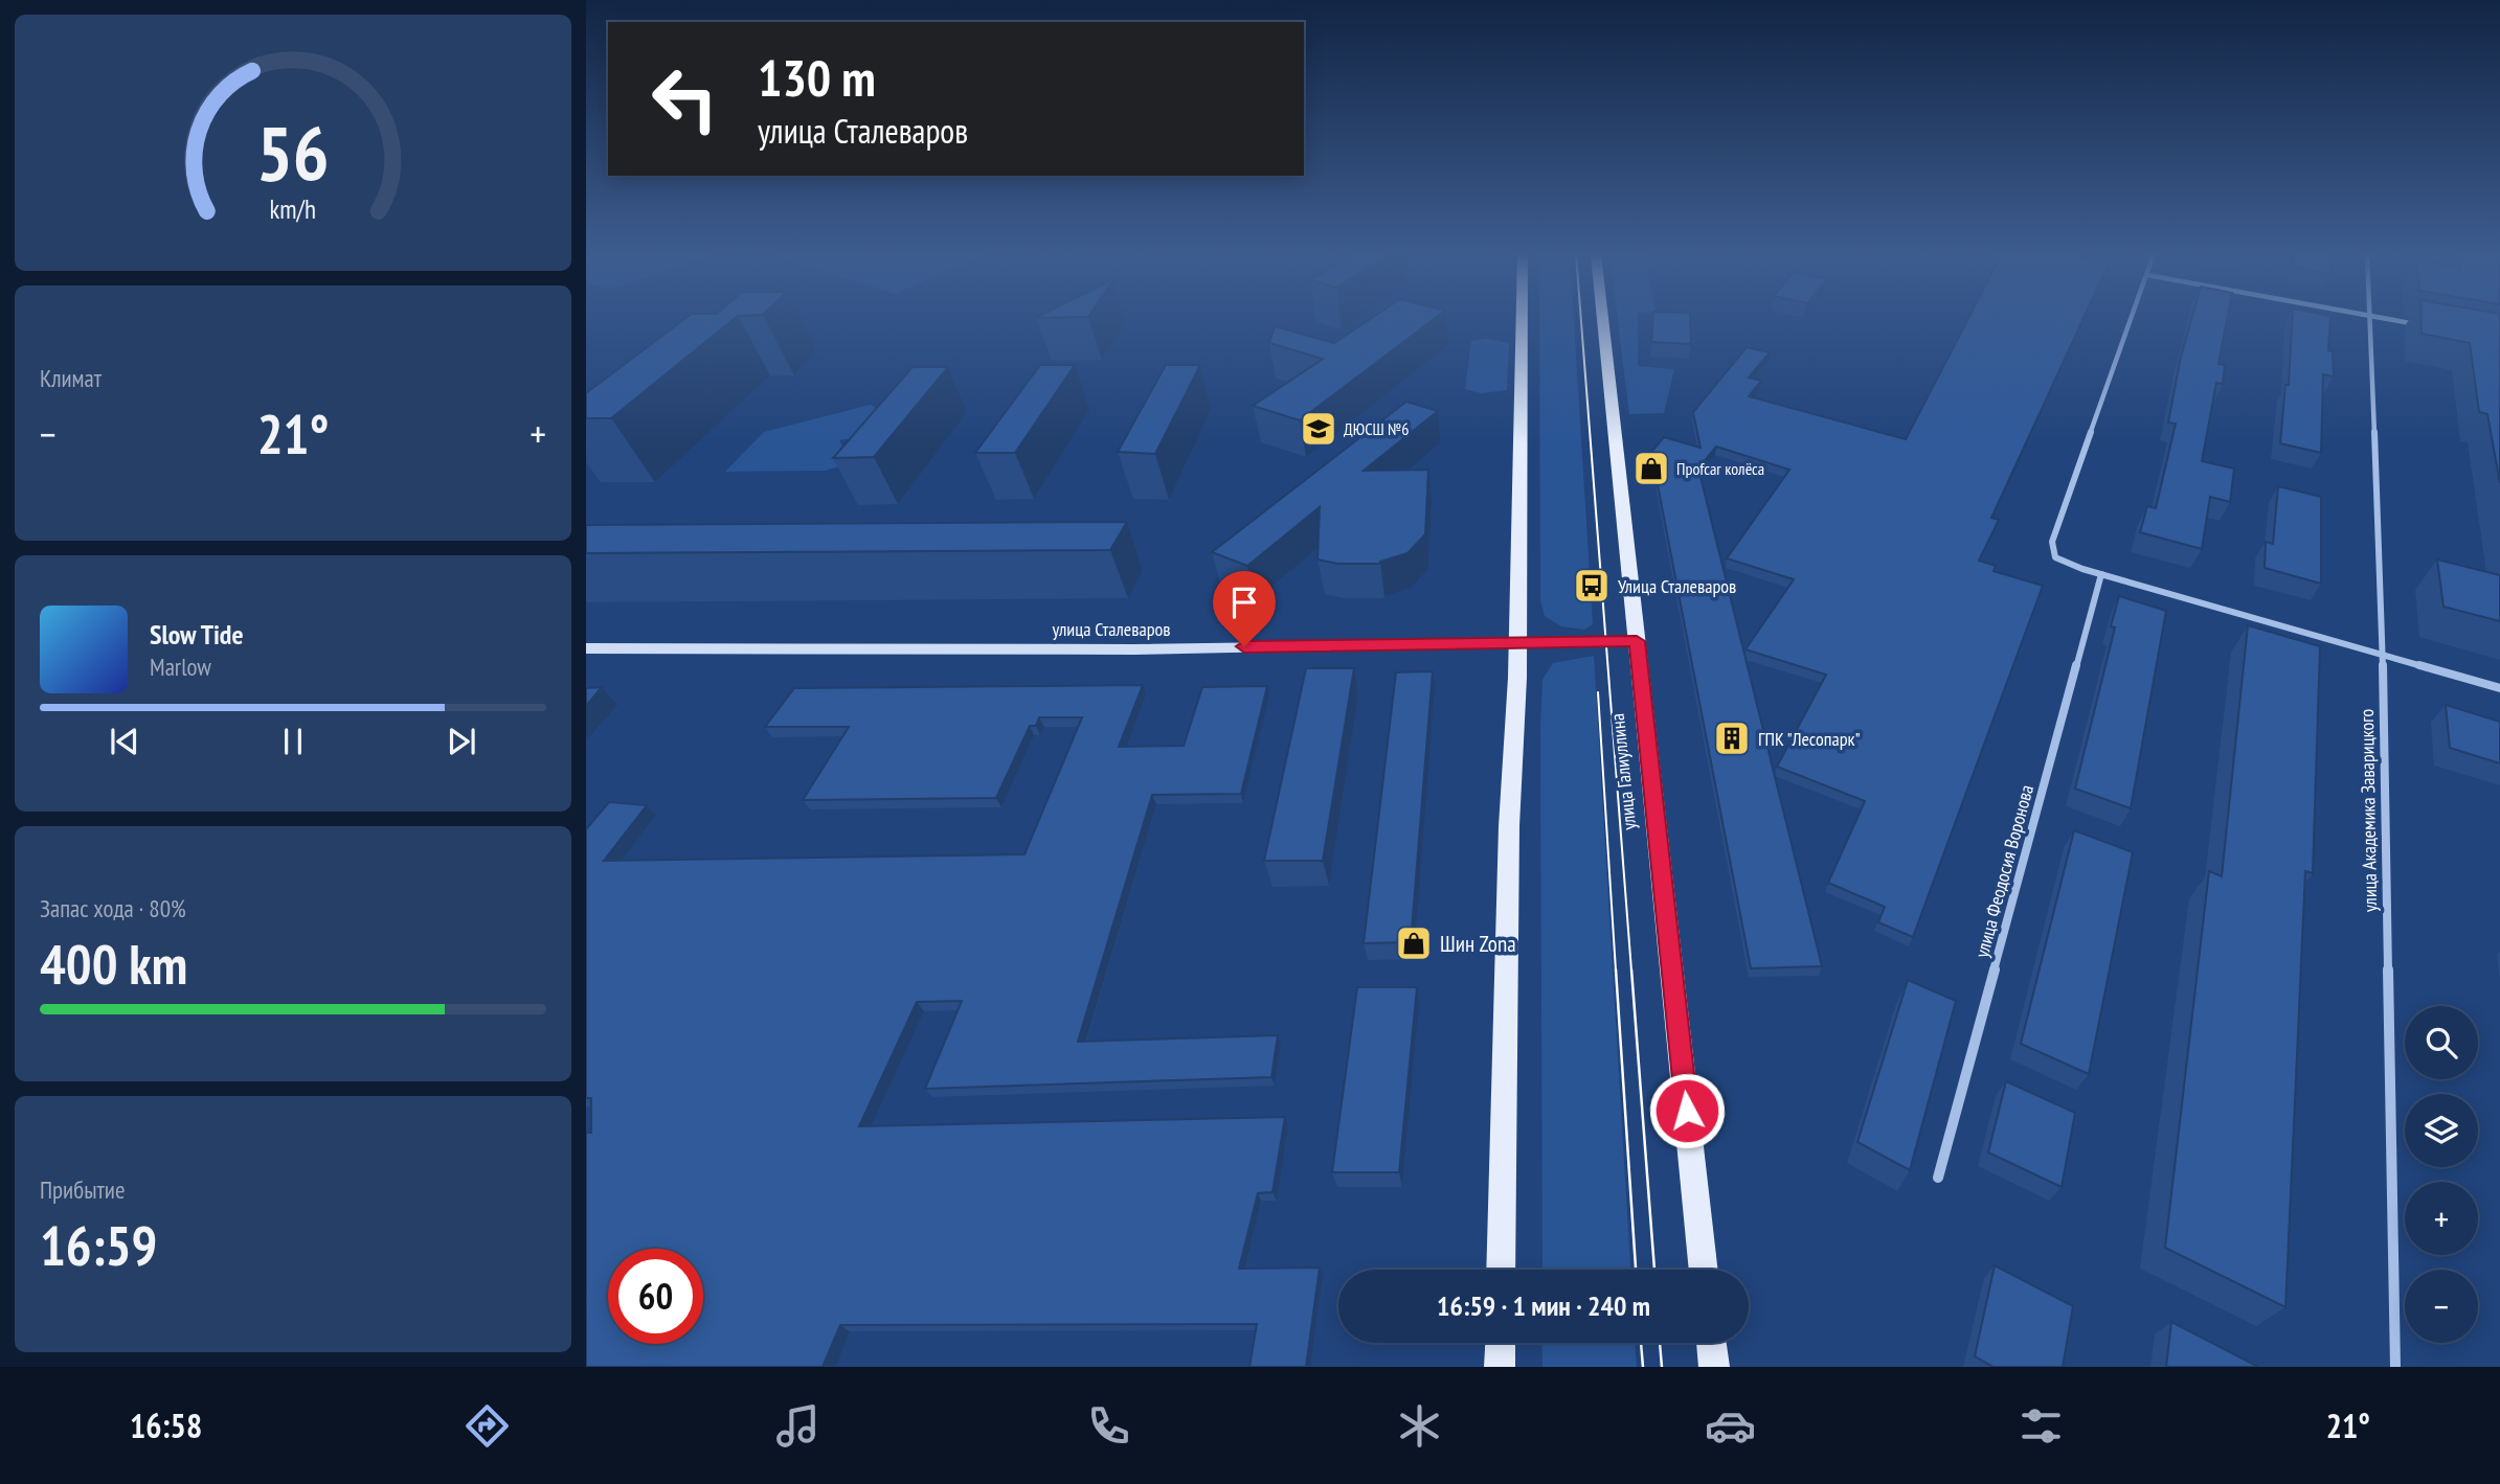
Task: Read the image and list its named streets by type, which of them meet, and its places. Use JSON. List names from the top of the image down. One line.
{"streets":{"main road":["улица Сталеваров","улица Галиуллина"],"street":["улица Академика Заварицкого","улица Феодосия Воронова"]},"crossings":[["улица Сталеваров","улица Галиуллина"]],"places":{"school or university":["ДЮСШ №6"],"shop":["Проfcar колёса","Шин Zona"],"bus stop":["Улица Сталеваров"],"building":["ГПК \"Лесопарк\""]},"page":{"turn":["130 m","улица Сталеваров"],"tile":["Климат",["Запас хода · 80%","400 km"],["Прибытие","16:59"]],"heat":["−","21°","+"],"song":["Slow Tide","Marlow"],"map_buttons":["+","−"],"limit":"60","trip":"16:59 · 1 мин · 240 m","tabs":["16:58","21°"],"gauge":["56","km/h"]}}
